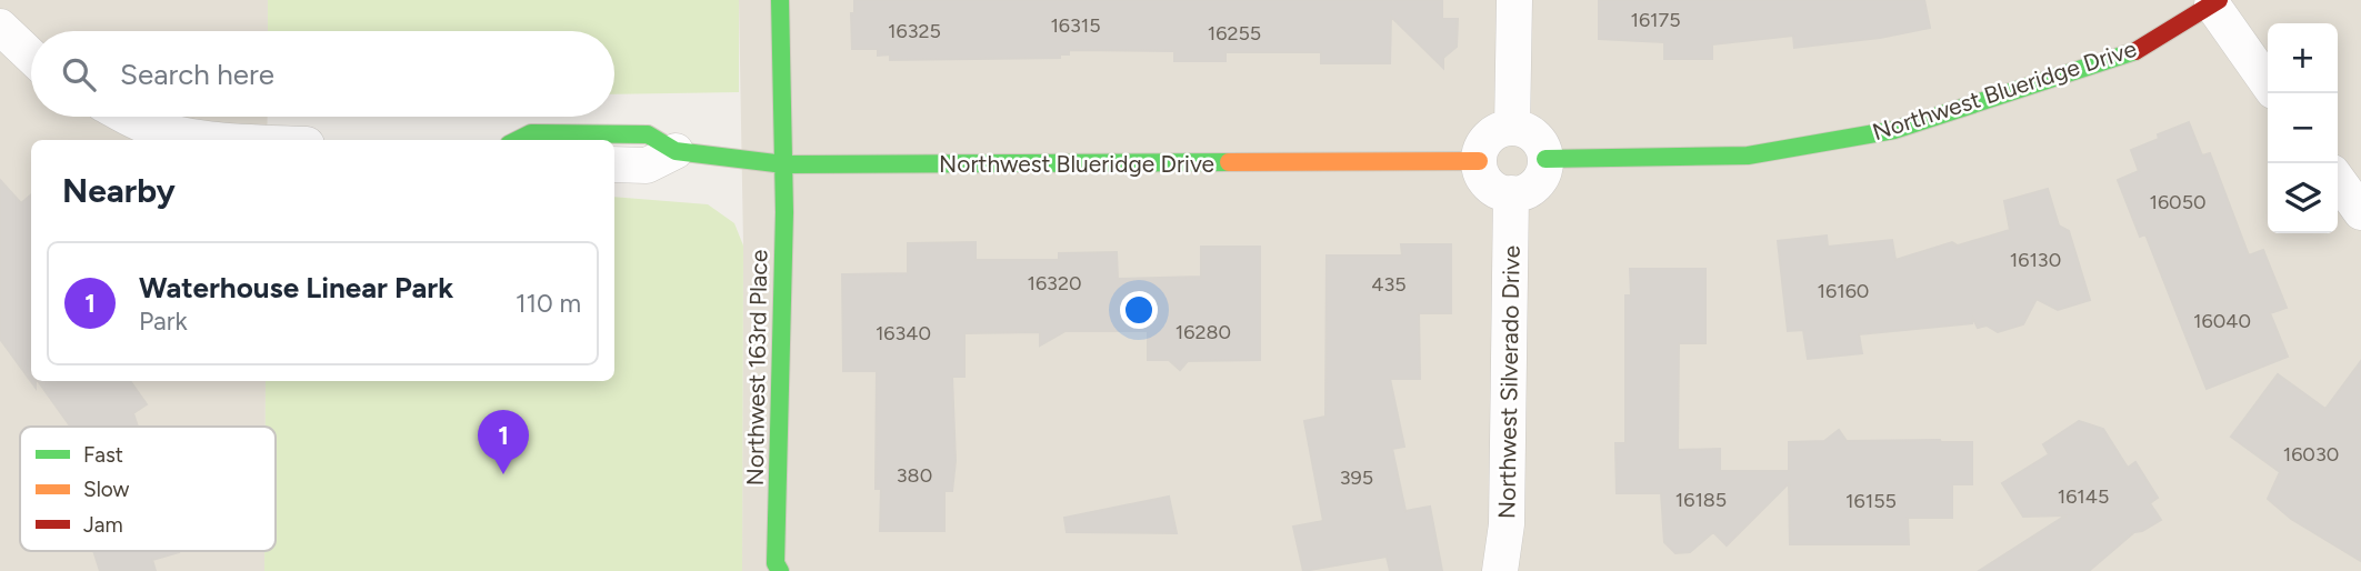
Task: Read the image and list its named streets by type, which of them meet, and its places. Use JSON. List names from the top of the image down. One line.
{"streets":{"street":["Northwest Blueridge Drive","Northwest 163rd Place","Northwest Silverado Drive"]},"crossings":[["Northwest Blueridge Drive","Northwest 163rd Place"],["Northwest Blueridge Drive","Northwest Silverado Drive"]],"house_numbers":["16175","16315","16325","16255","16050","16130","16320","435","16160","16040","16280","16340","16030","380","395","16145","16185","16155"],"legend":["Fast","Slow","Jam"],"page":{"map_buttons":["+","−"],"search":"Search here","heading":"Nearby","list":[{"mark":"1","name":"Waterhouse Linear Park","note":"Park","value":"110 m"}],"pins":"1"}}
